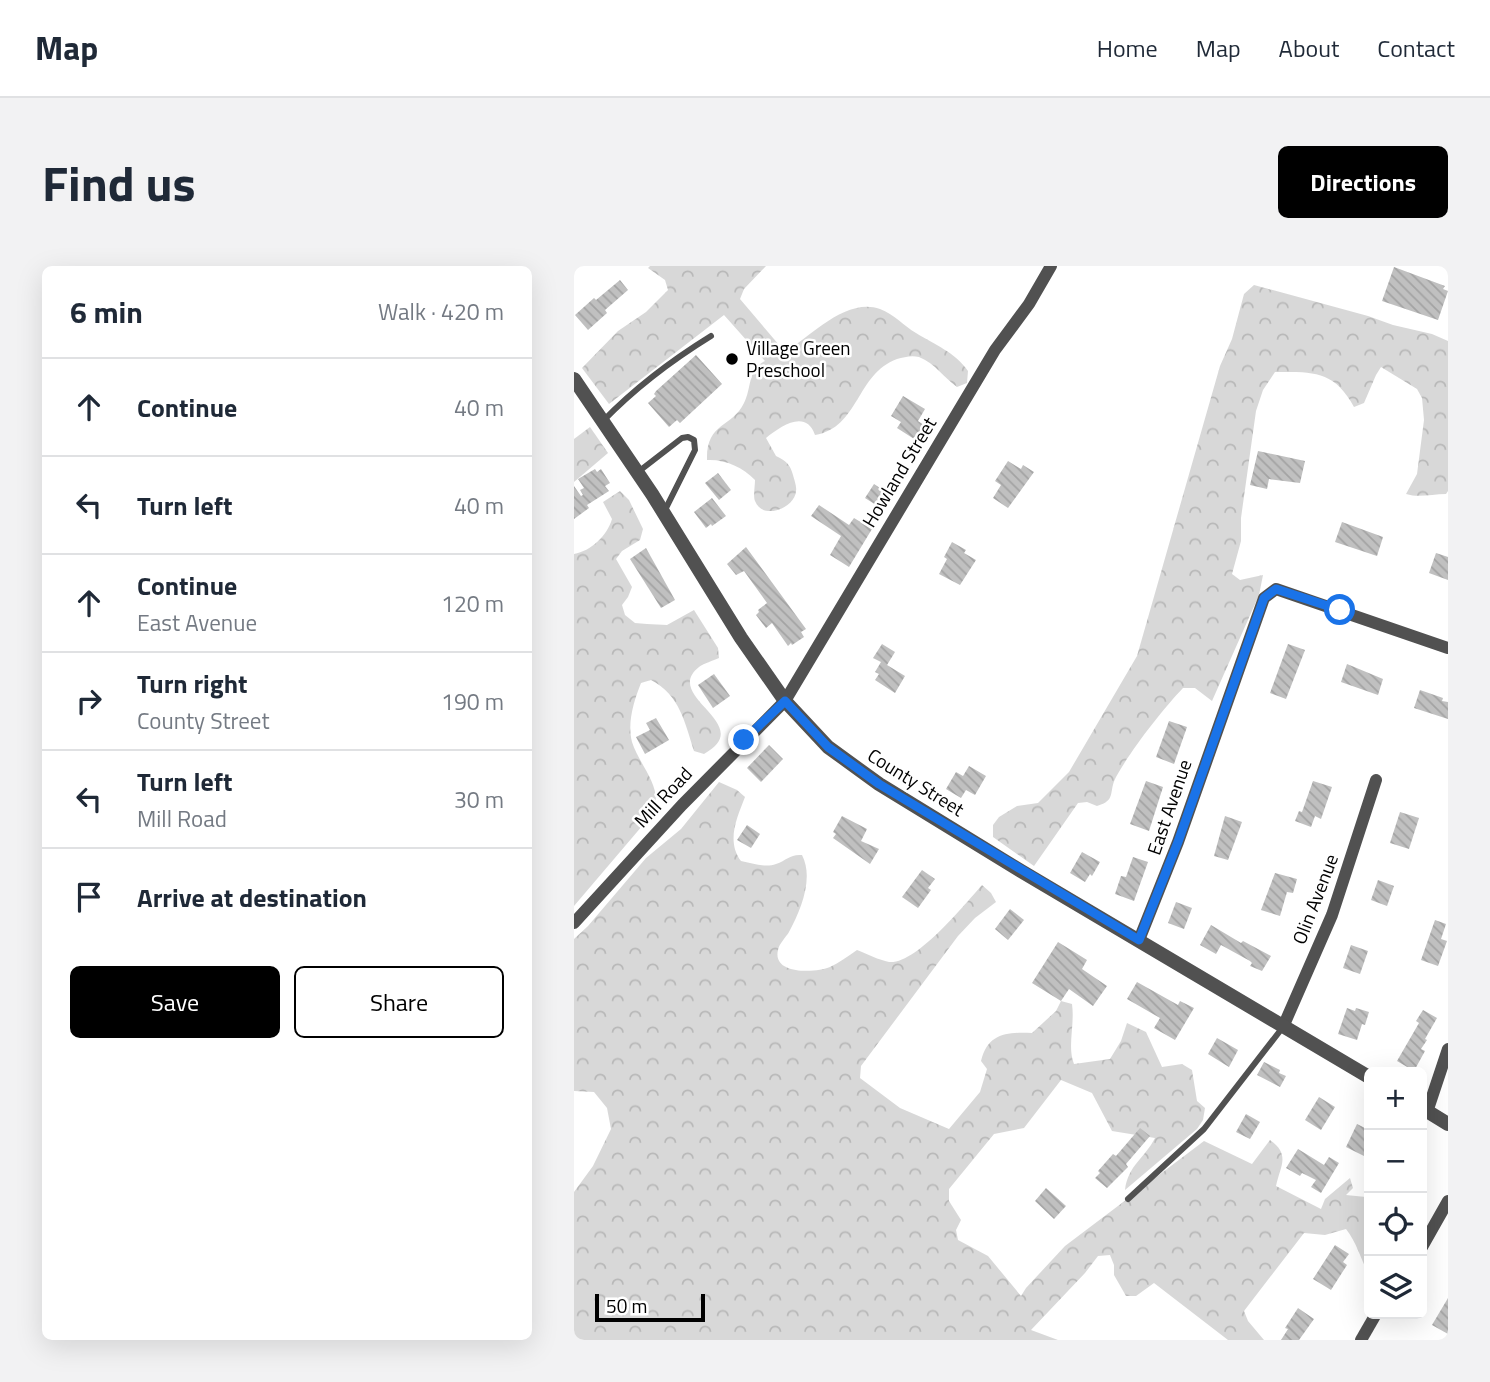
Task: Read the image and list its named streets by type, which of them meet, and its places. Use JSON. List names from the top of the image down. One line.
{"streets":{"street":["Howland Street","County Street","Mill Road","East Avenue","Olin Avenue"]},"crossings":[["Howland Street","County Street"],["Howland Street","Mill Road"],["County Street","Mill Road"],["County Street","East Avenue"],["County Street","Olin Avenue"]],"places":["Village Green Preschool"],"scale_bar":"50 m","page":{"header":"Map","nav":["Home","Map","About","Contact"],"title":"Find us","buttons":["Directions",["Save","Share"]],"heading":["6 min","Walk · 420 m"],"list":[["Continue","40 m"],["Turn left","40 m"],["Continue","East Avenue","120 m"],["Turn right","County Street","190 m"],["Turn left","Mill Road","30 m"],"Arrive at destination"],"map_buttons":["+","−"],"scale":"50 m"}}
